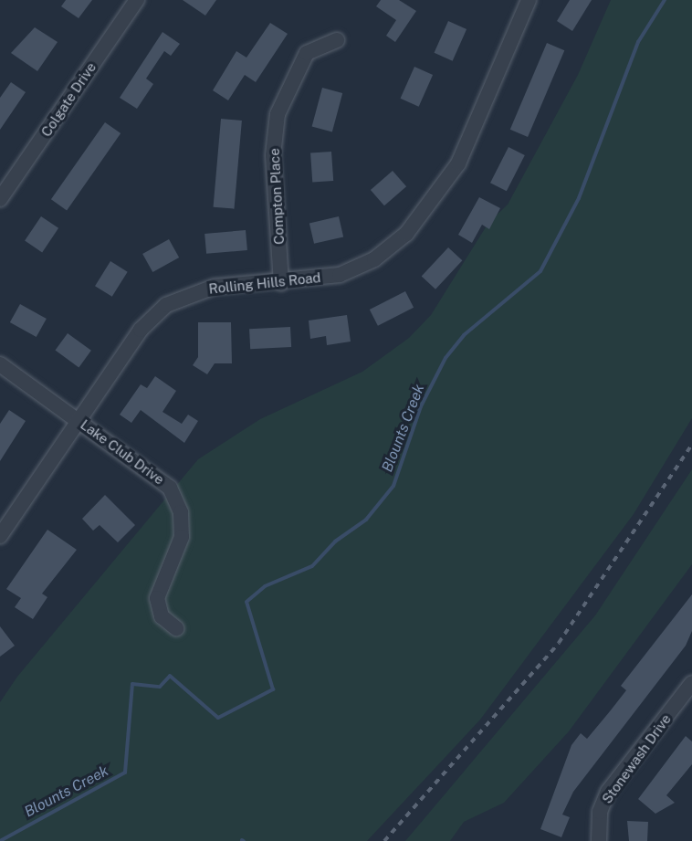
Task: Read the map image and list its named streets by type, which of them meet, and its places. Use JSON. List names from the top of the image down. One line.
{"streets":{"street":["Colgate Drive","Compton Place","Rolling Hills Road","Lake Club Drive","Stonewash Drive"]},"crossings":[["Compton Place","Rolling Hills Road"],["Rolling Hills Road","Lake Club Drive"]],"water":["Blounts Creek"]}
